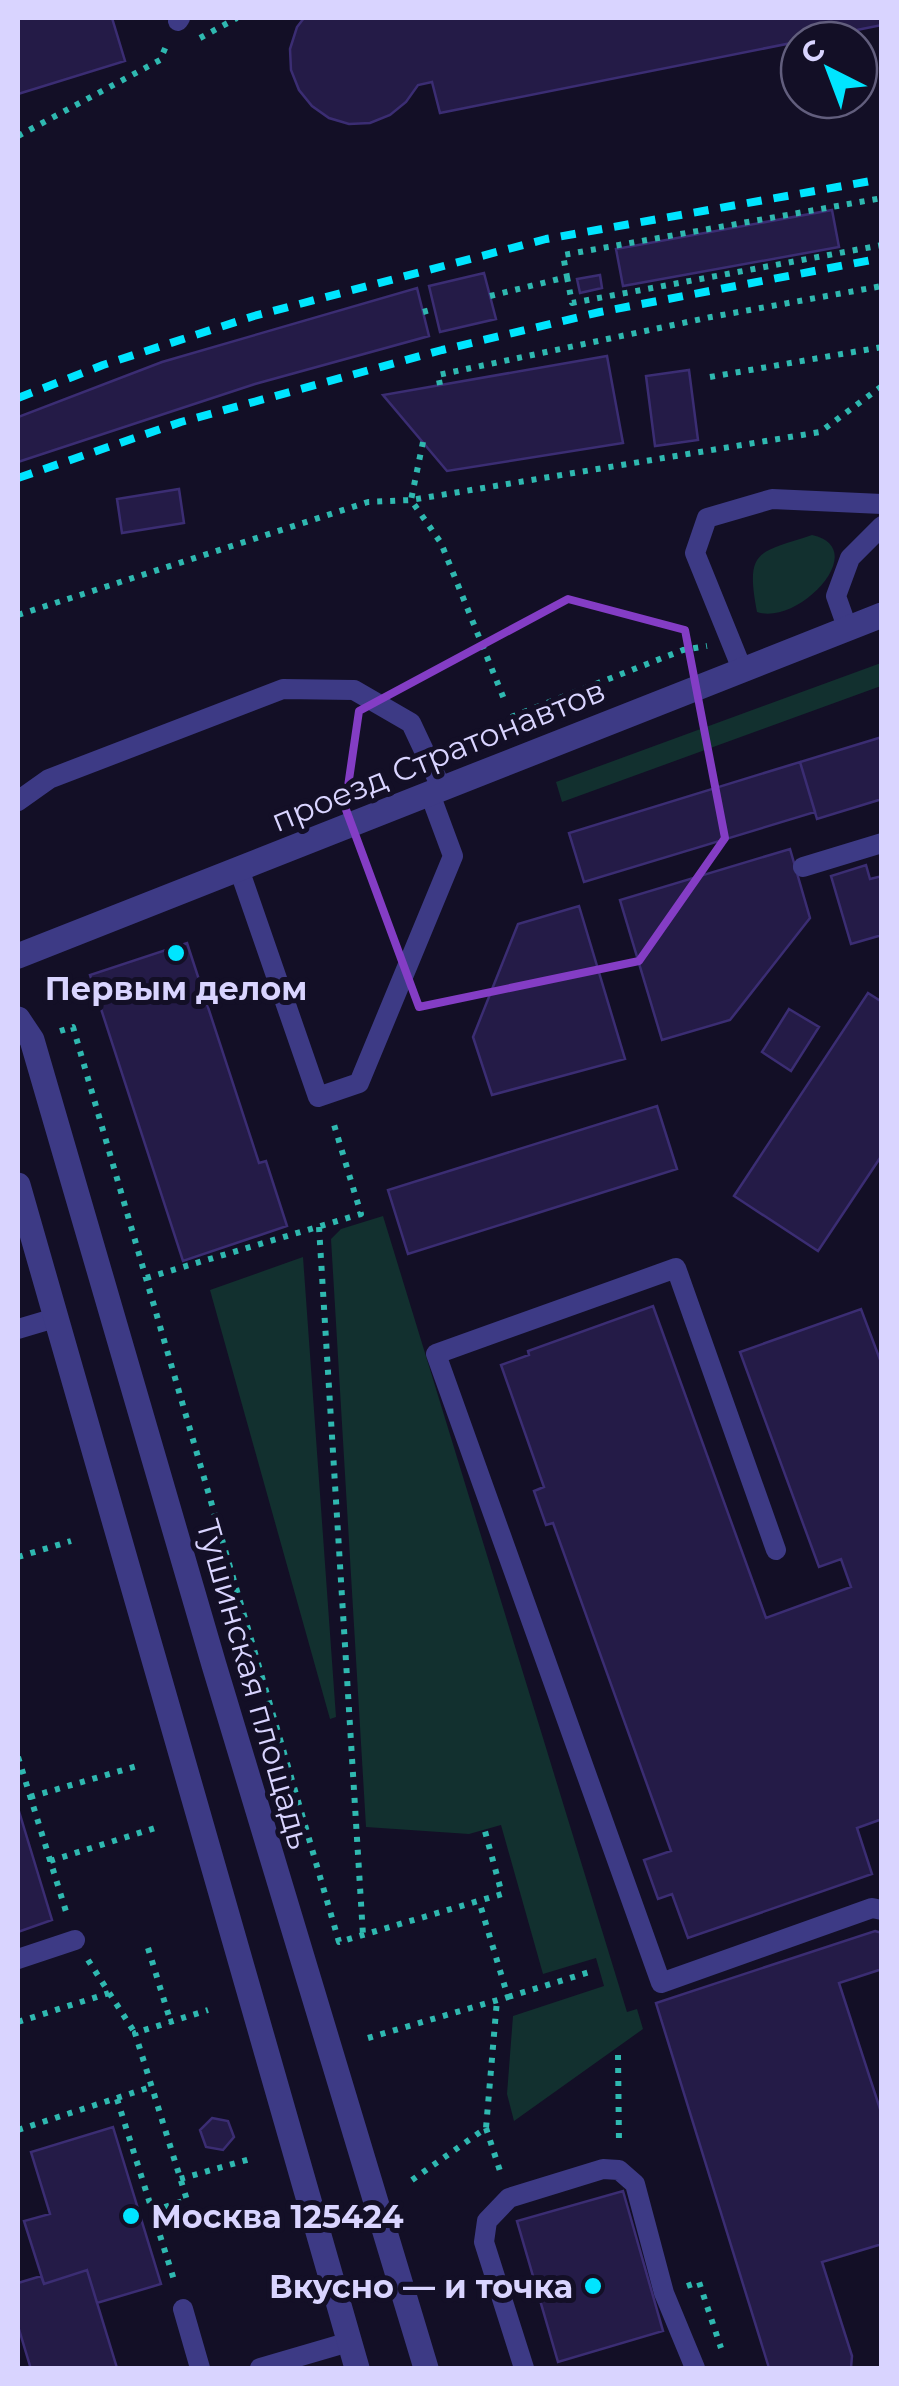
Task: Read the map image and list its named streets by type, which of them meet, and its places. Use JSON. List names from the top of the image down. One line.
{"streets":{"street":["проезд Стратонавтов","Тушинская площадь"]},"places":["Первым делом","Москва 125424","Вкусно — и точка"],"north":"top left"}
